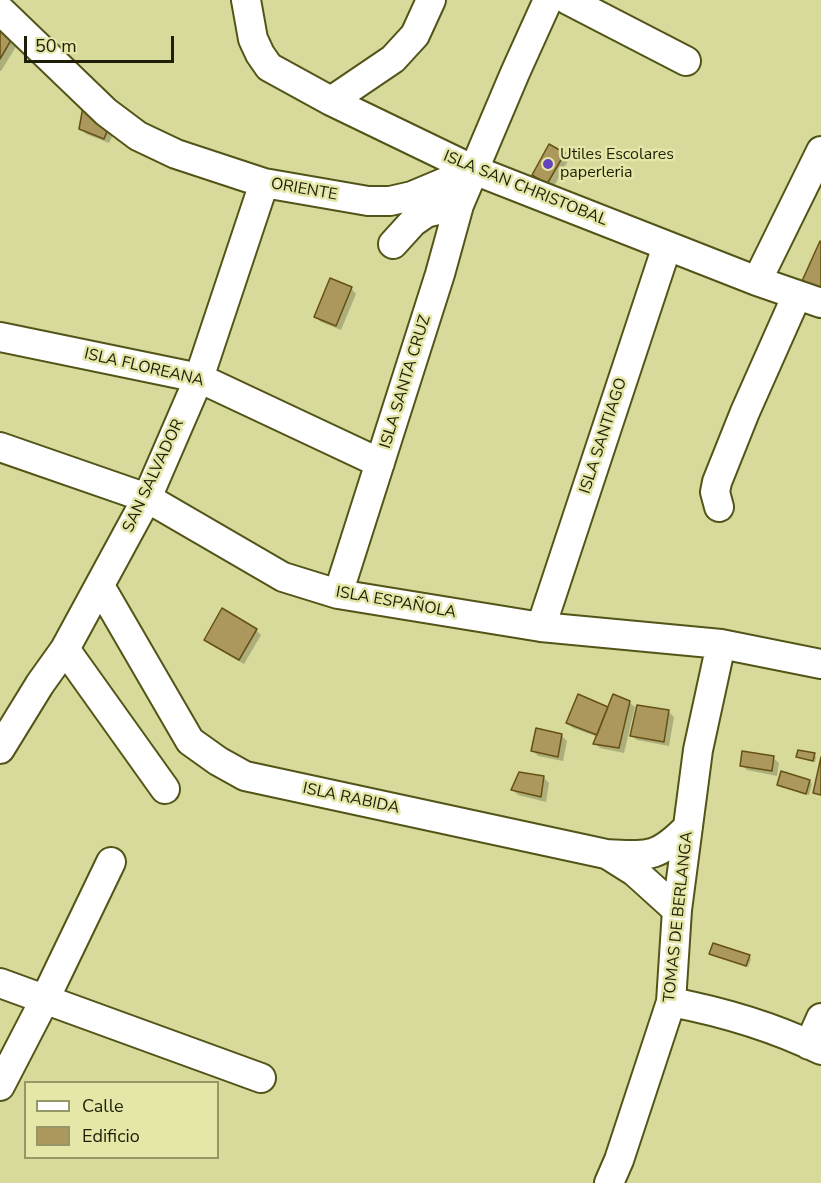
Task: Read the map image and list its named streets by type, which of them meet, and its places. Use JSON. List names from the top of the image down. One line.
{"streets":{"street":["ISLA SAN CHRISTOBAL","ORIENTE","ISLA FLOREANA","ISLA SANTA CRUZ","ISLA SANTIAGO","SAN SALVADOR","ISLA ESPAÑOLA","ISLA RABIDA","TOMAS DE BERLANGA"]},"crossings":[["ISLA SAN CHRISTOBAL","ORIENTE"],["ISLA SAN CHRISTOBAL","ISLA SANTA CRUZ"],["ISLA SAN CHRISTOBAL","ISLA SANTIAGO"],["ORIENTE","ISLA SANTA CRUZ"],["ORIENTE","SAN SALVADOR"],["ISLA FLOREANA","ISLA SANTA CRUZ"],["ISLA FLOREANA","SAN SALVADOR"],["ISLA SANTA CRUZ","ISLA ESPAÑOLA"],["ISLA SANTIAGO","ISLA ESPAÑOLA"],["SAN SALVADOR","ISLA ESPAÑOLA"],["SAN SALVADOR","ISLA RABIDA"],["ISLA ESPAÑOLA","TOMAS DE BERLANGA"],["ISLA RABIDA","TOMAS DE BERLANGA"]],"places":["Utiles Escolares paperleria"],"legend":["Calle","Edificio"],"scale_bar":"50 m"}
